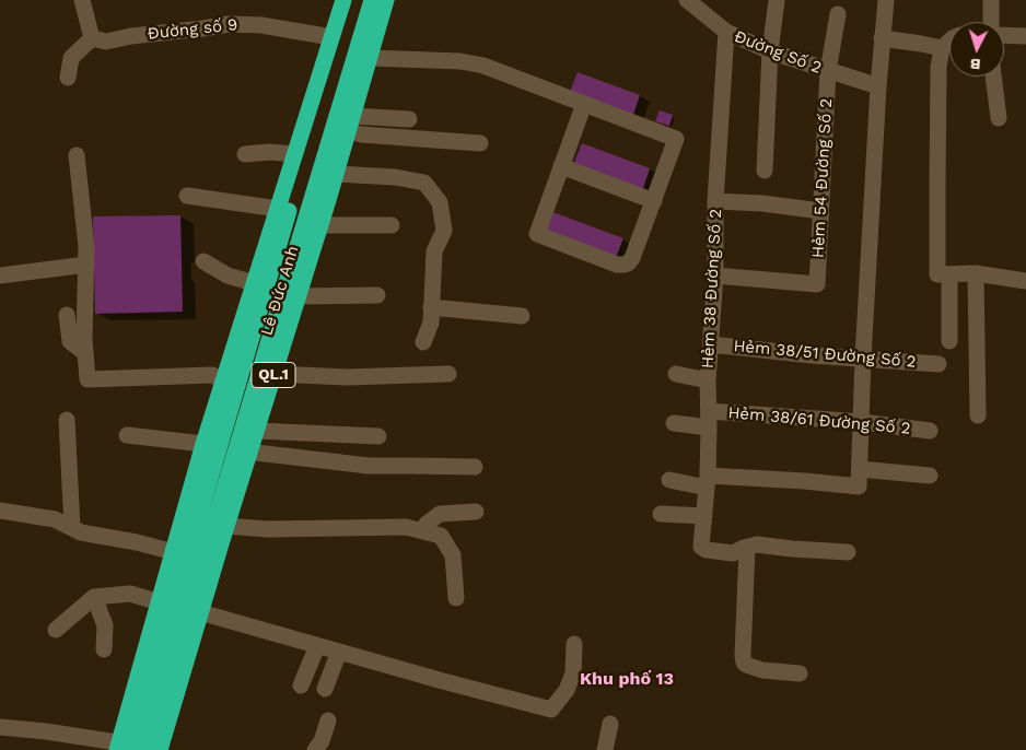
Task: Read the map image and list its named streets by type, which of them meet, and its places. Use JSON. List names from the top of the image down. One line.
{"streets":{"highway":["Lê Đức Anh","QL.1"],"street":["Đường số 9","Đường Số 2","Hẻm 54 Đường Số 2","Hẻm 38 Đường Số 2","Hẻm 38/51 Đường Số 2","Hẻm 38/61 Đường Số 2"]},"crossings":[["Đường số 9","Lê Đức Anh"],["Đường Số 2","Hẻm 54 Đường Số 2"],["Đường Số 2","Hẻm 38 Đường Số 2"],["Hẻm 54 Đường Số 2","Hẻm 38 Đường Số 2"],["Hẻm 38 Đường Số 2","Hẻm 38/51 Đường Số 2"],["Hẻm 38 Đường Số 2","Hẻm 38/61 Đường Số 2"]],"districts":["Khu phố 13"],"north":"bottom"}
